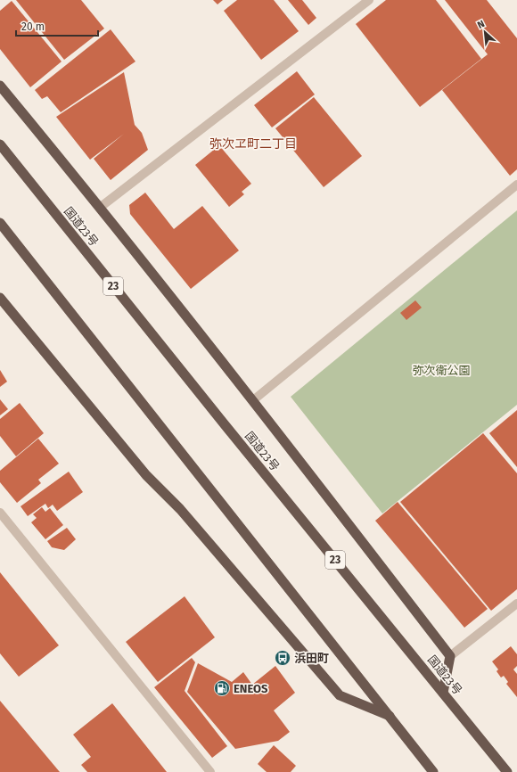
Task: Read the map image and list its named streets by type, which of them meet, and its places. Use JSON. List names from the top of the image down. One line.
{"streets":{"highway":["国道23号","23"]},"districts":["弥次ヱ町二丁目"],"parks":["弥次衛公園"],"places":{"bus stop":["浜田町"],"fuel station":["ENEOS"]},"scale_bar":"20 m","north":"top left"}
